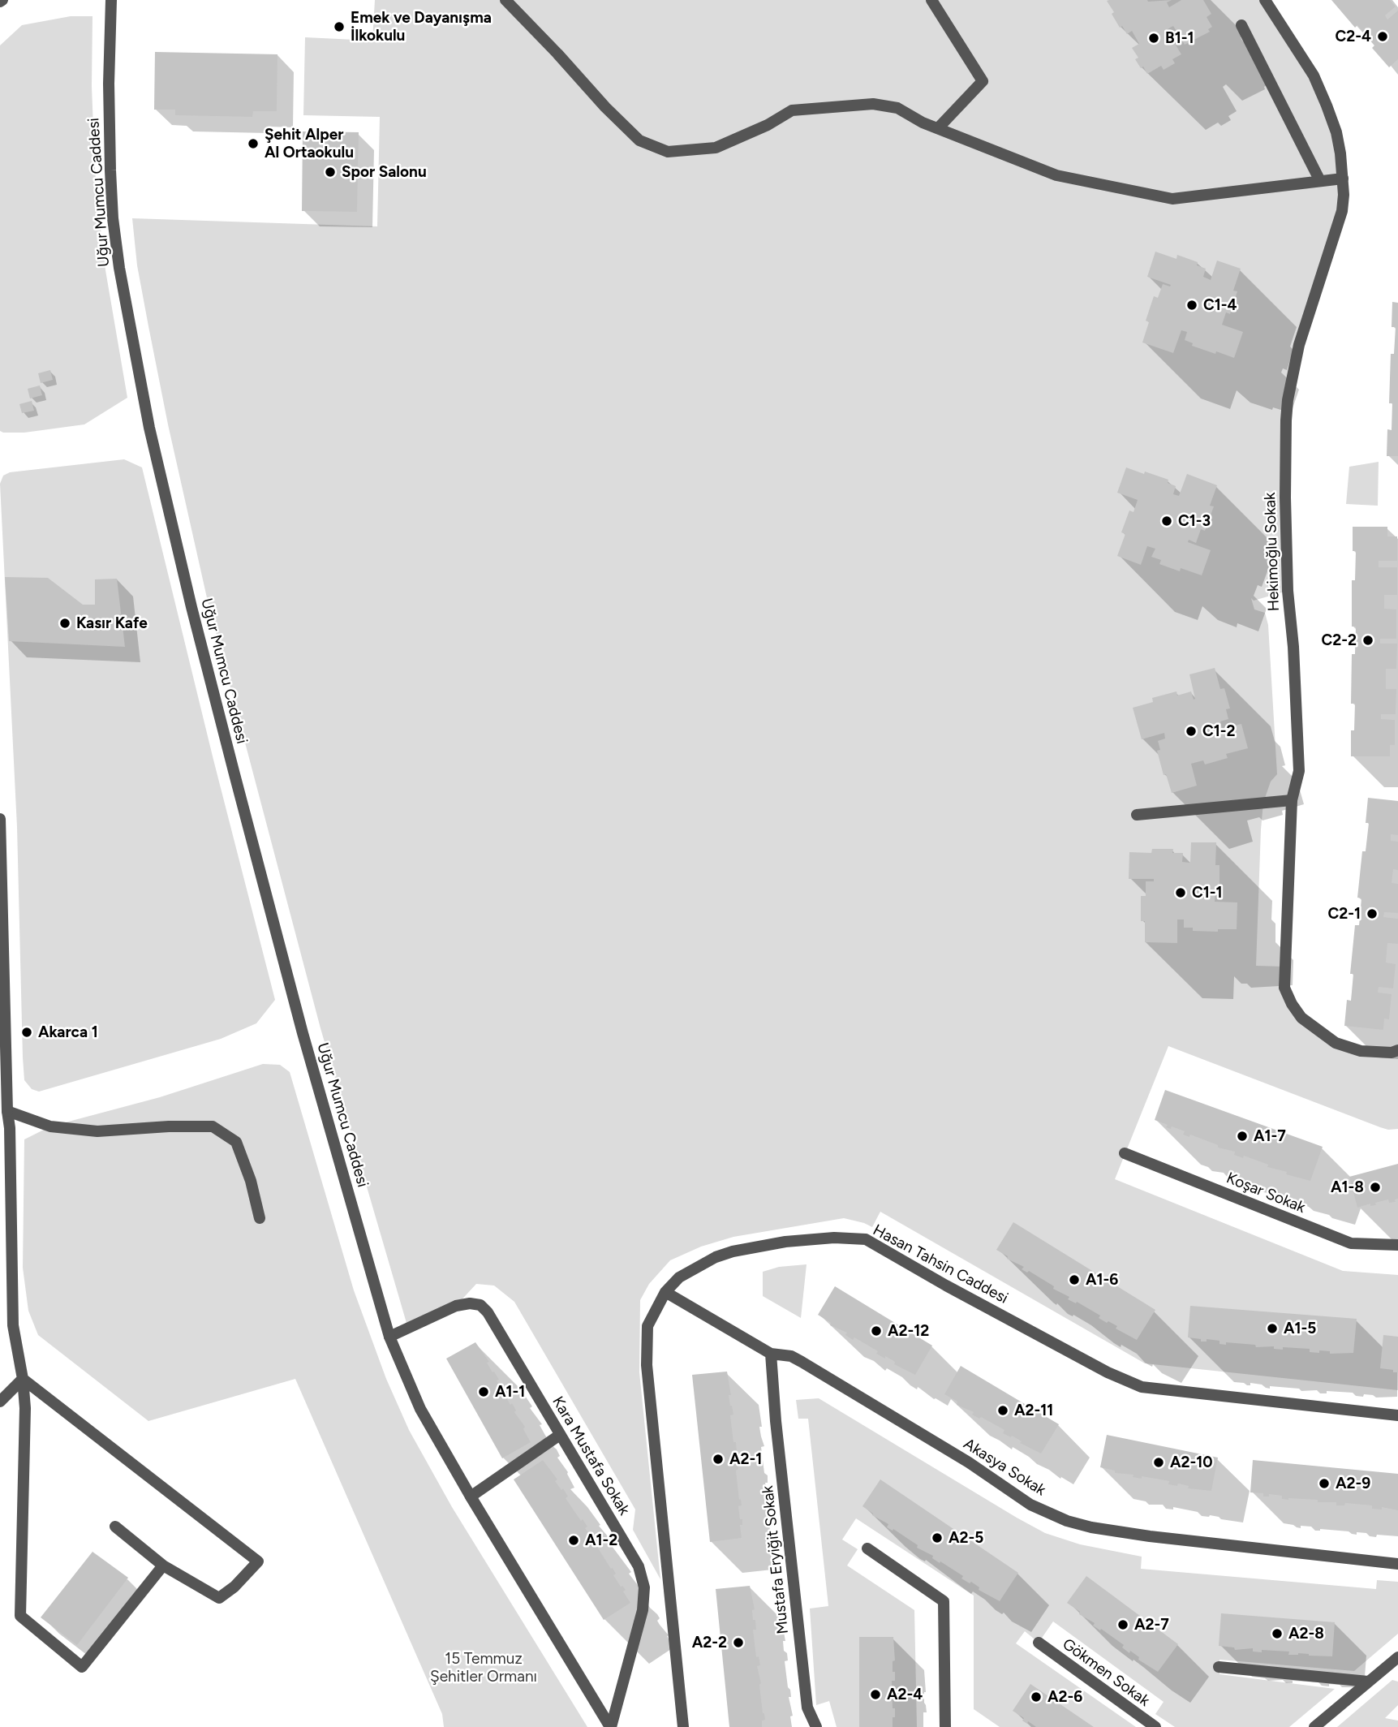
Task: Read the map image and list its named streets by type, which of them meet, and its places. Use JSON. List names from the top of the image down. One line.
{"streets":{"street":["Uğur Mumcu Caddesi","Hekimoğlu Sokak","Koşar Sokak","Hasan Tahsin Caddesi","Kara Mustafa Sokak","Akasya Sokak","Mustafa Eryiğit Sokak","Gökmen Sokak"]},"crossings":[["Uğur Mumcu Caddesi","Kara Mustafa Sokak"],["Hasan Tahsin Caddesi","Akasya Sokak"],["Akasya Sokak","Mustafa Eryiğit Sokak"]],"parks":["15 Temmuz Şehitler Ormanı"],"places":["Emek ve Dayanışma İlkokulu","C2-4","B1-1","Şehit Alper Al Ortaokulu","Spor Salonu","C1-4","C1-3","Kasır Kafe","C2-2","C1-2","C1-1","C2-1","Akarca 1","A1-7","A1-8","A1-6","A1-5","A2-12","A1-1","A2-11","A2-1","A2-10","A2-9","A2-5","A1-2","A2-7","A2-8","A2-2","A2-4","A2-6"]}
